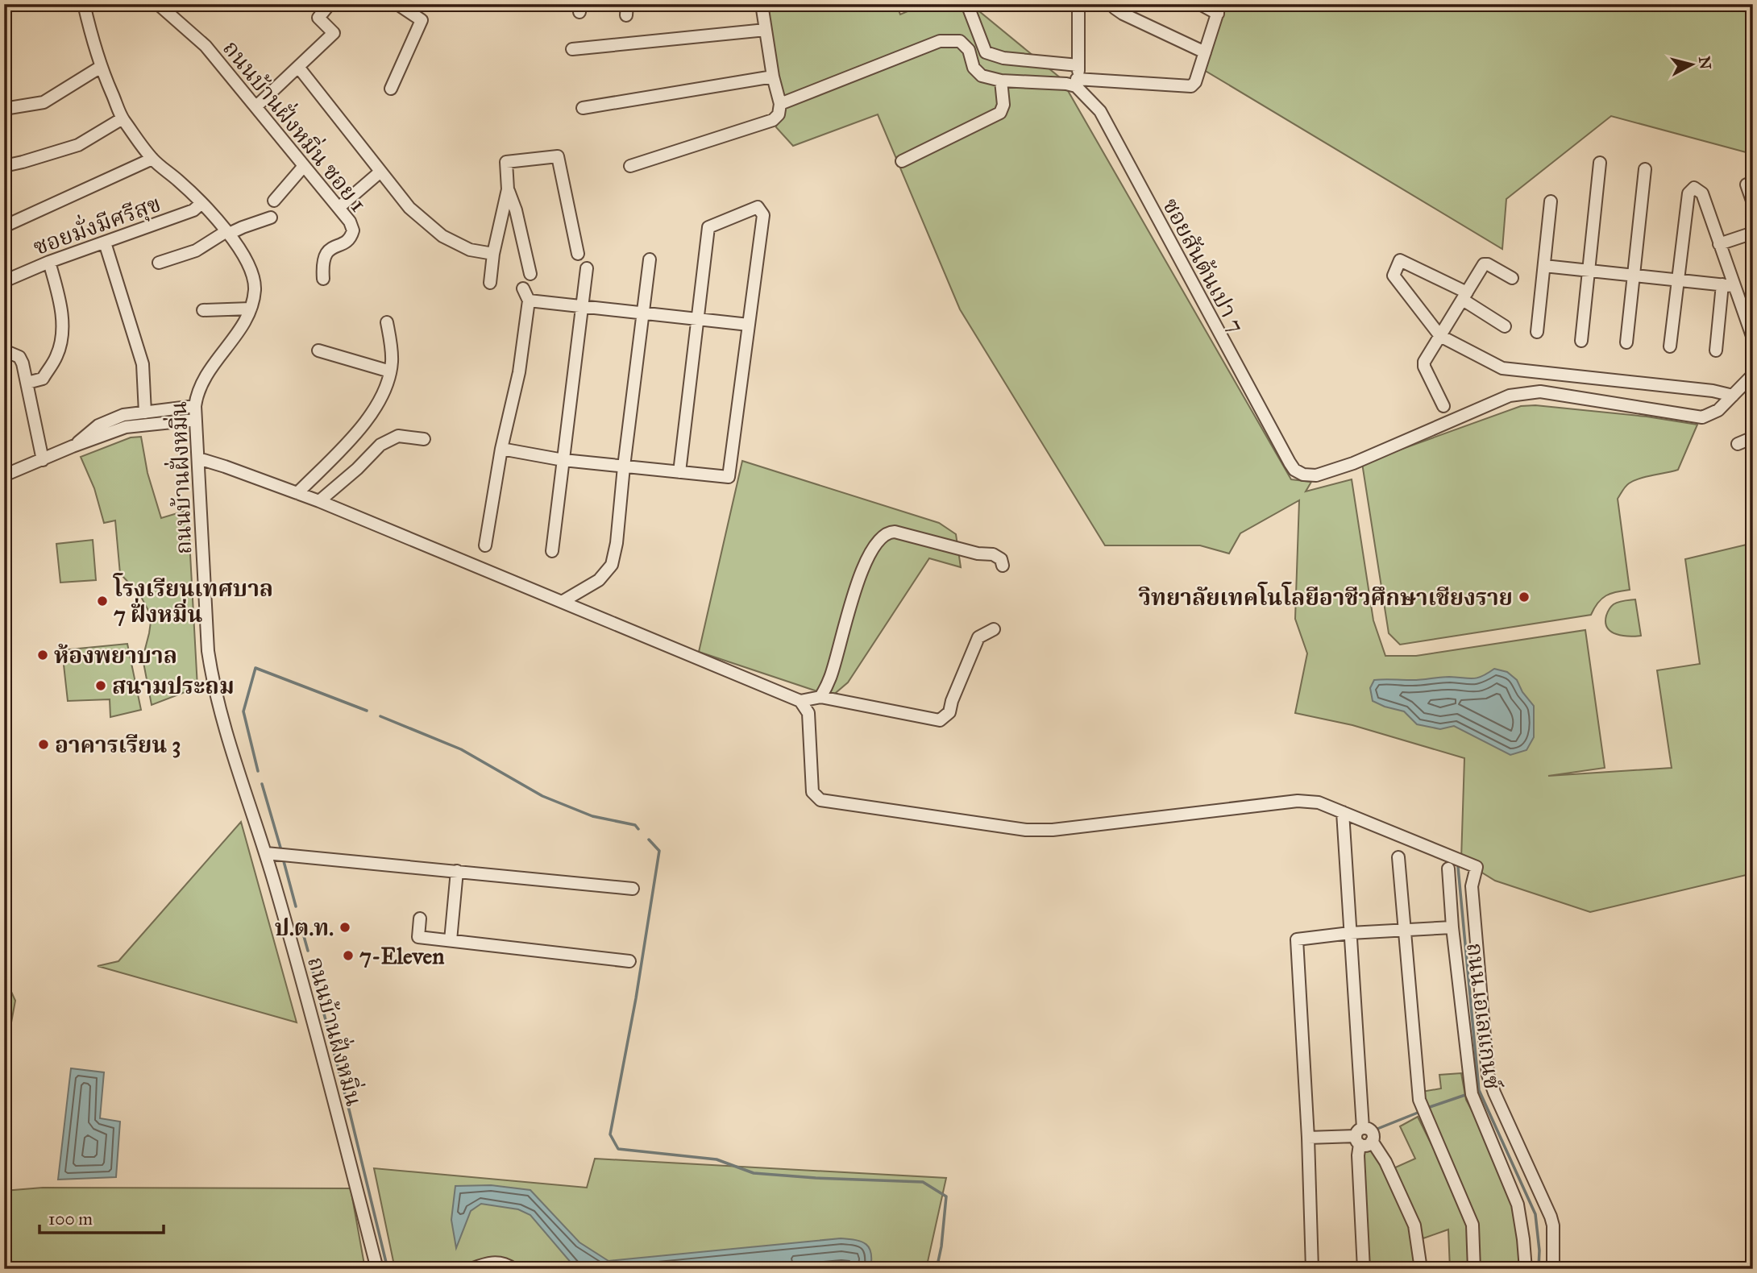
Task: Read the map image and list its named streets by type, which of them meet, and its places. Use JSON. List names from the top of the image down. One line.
{"streets":{"street":["ถนนบ้านฝั่งหมิ่น ซอย 1","ซอยมั่งมีศรีสุข","ซอยสันต้นเปา 7","ถนนบ้านฝั่งหมิ่น","ถนน เอเลแกนซ์"]},"crossings":[["ซอยมั่งมีศรีสุข","ถนนบ้านฝั่งหมิ่น"]],"places":["วิทยาลัยเทคโนโลยีอาชีวศึกษาเชียงราย","โรงเรียนเทศบาล 7 ฝั่งหมิ่น","ห้องพยาบาล","สนามประถม","อาคารเรียน 3","ป.ต.ท.","7-Eleven"],"scale_bar":"100 m","north":"right"}
